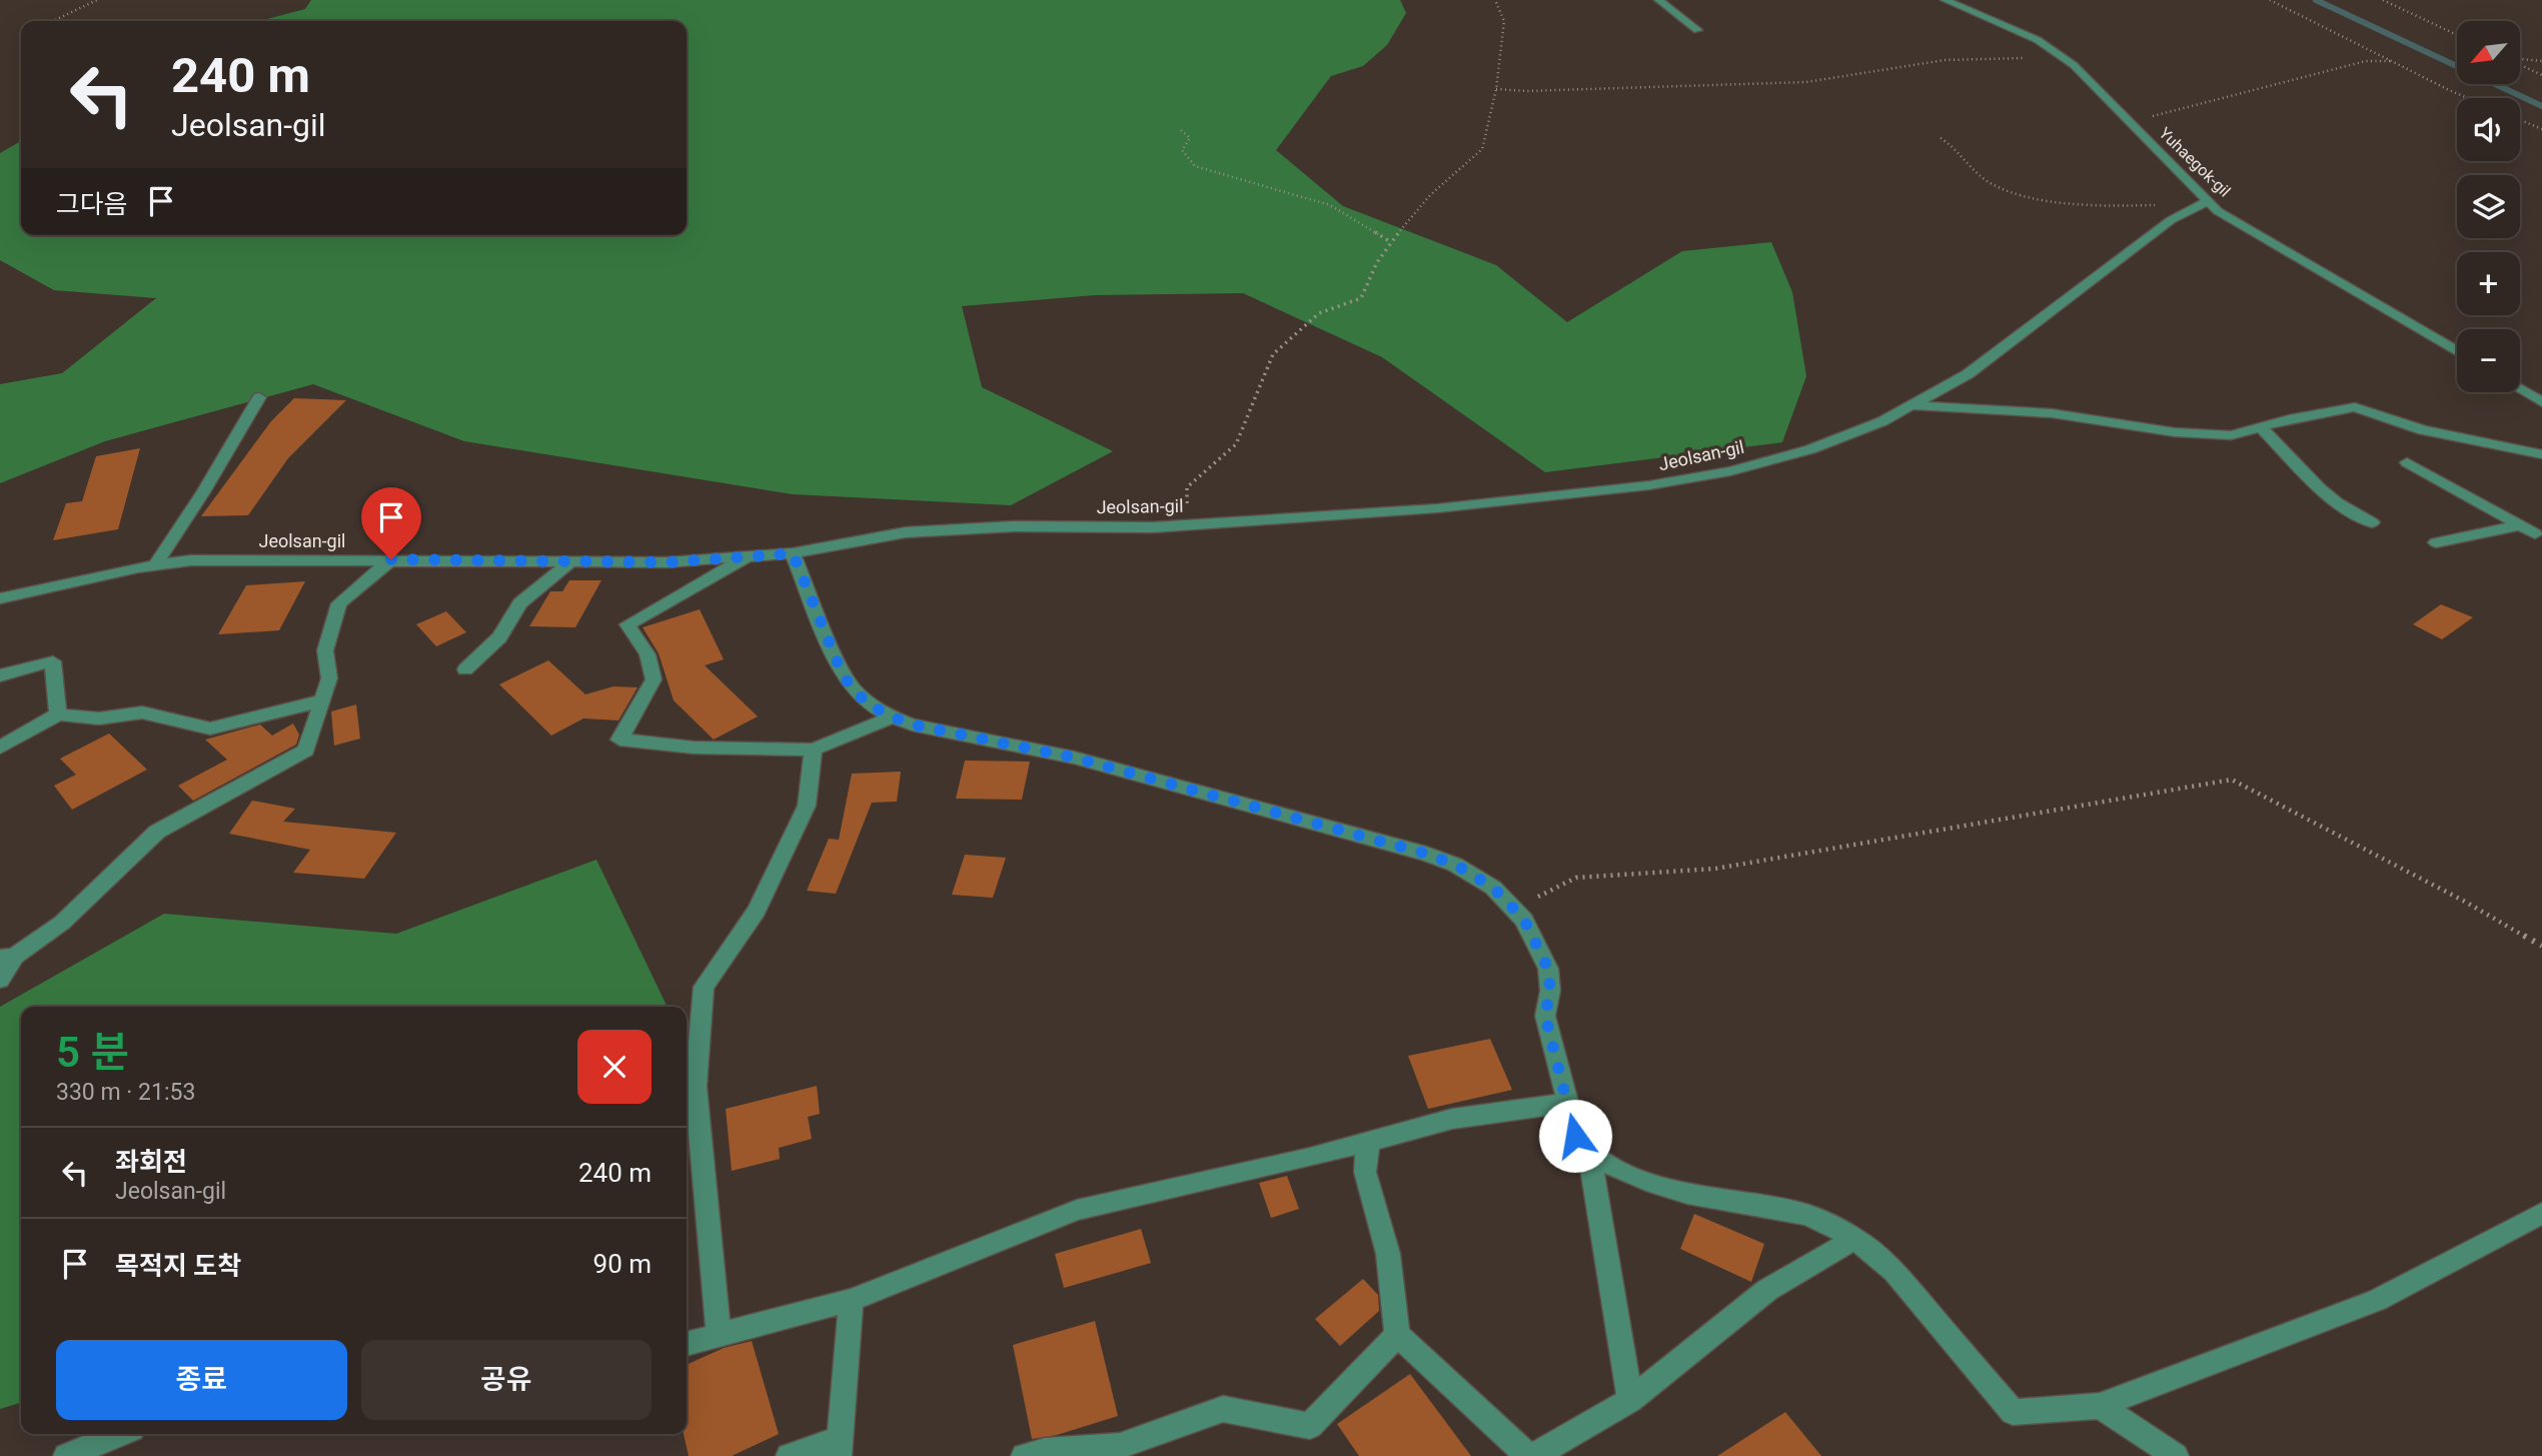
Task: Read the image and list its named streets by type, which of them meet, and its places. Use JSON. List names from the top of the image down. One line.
{"streets":{"street":["Yuhaegok-gil","Jeolsan-gil"]},"crossings":[["Yuhaegok-gil","Jeolsan-gil"]],"north":"bottom left","page":{"map_buttons":["+","−"],"turn":["240 m","Jeolsan-gil"],"then":"그다음","heading":["5 분","330 m · 21:53"],"list":[{"name":"좌회전","note":"Jeolsan-gil","value":"240 m"},{"name":"목적지 도착","value":"90 m"}],"buttons":["종료","공유"]}}
